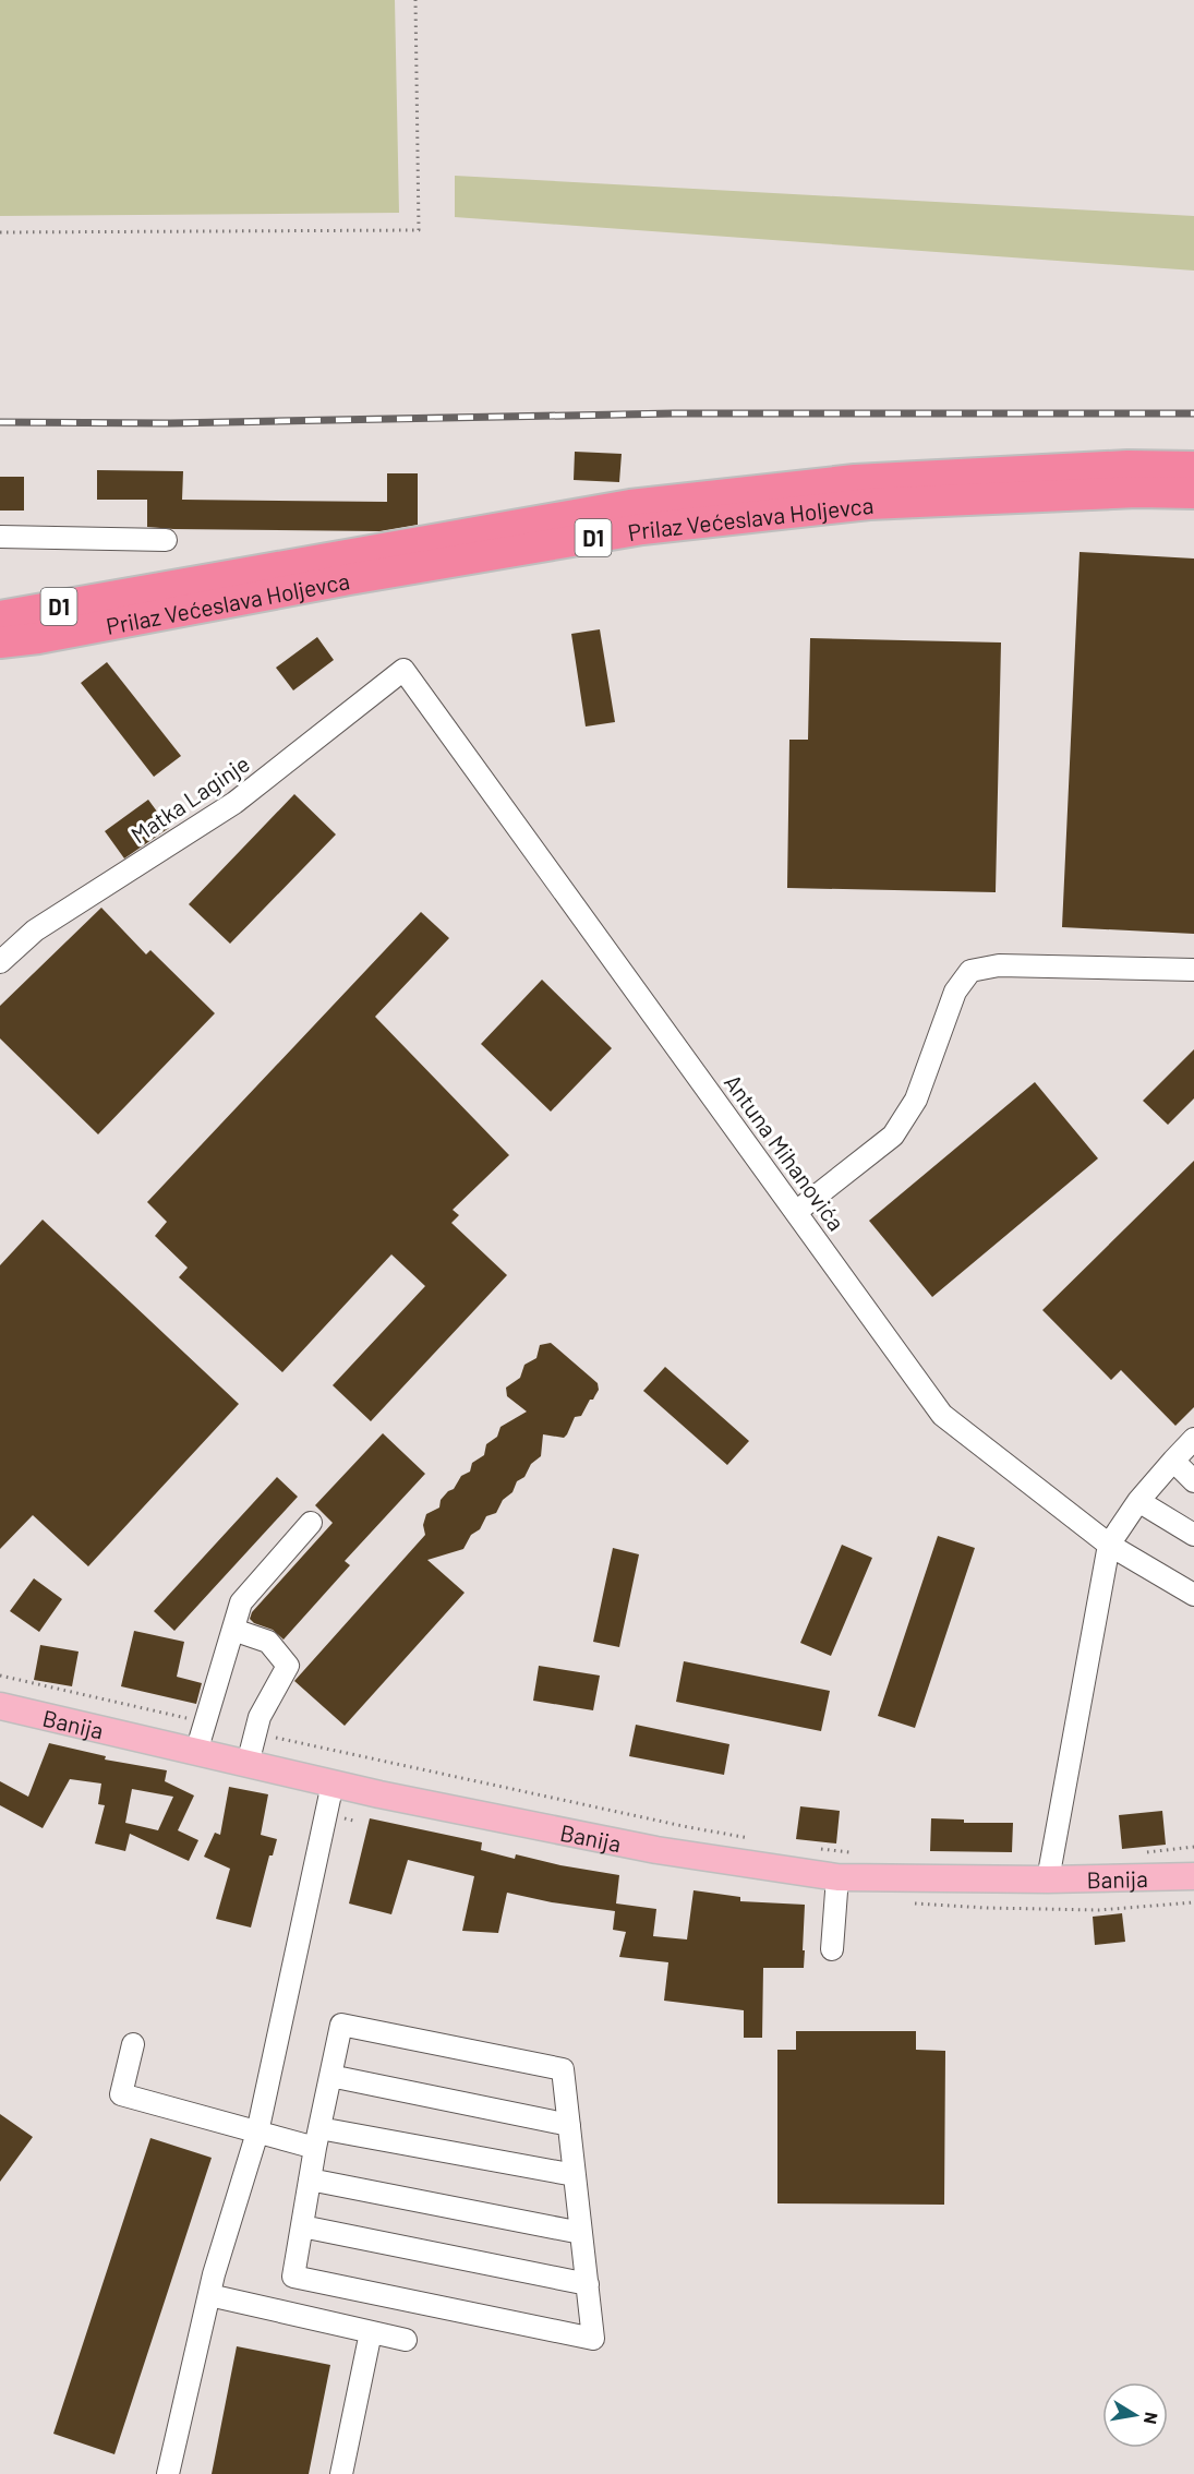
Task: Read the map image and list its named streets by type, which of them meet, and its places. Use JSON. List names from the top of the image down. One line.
{"streets":{"highway":["Prilaz Većeslava Holjevca","D1"],"main road":["Banija"],"street":["Matka Laginje","Antuna Mihanovića"]},"crossings":[["Matka Laginje","Antuna Mihanovića"]],"north":"right"}
